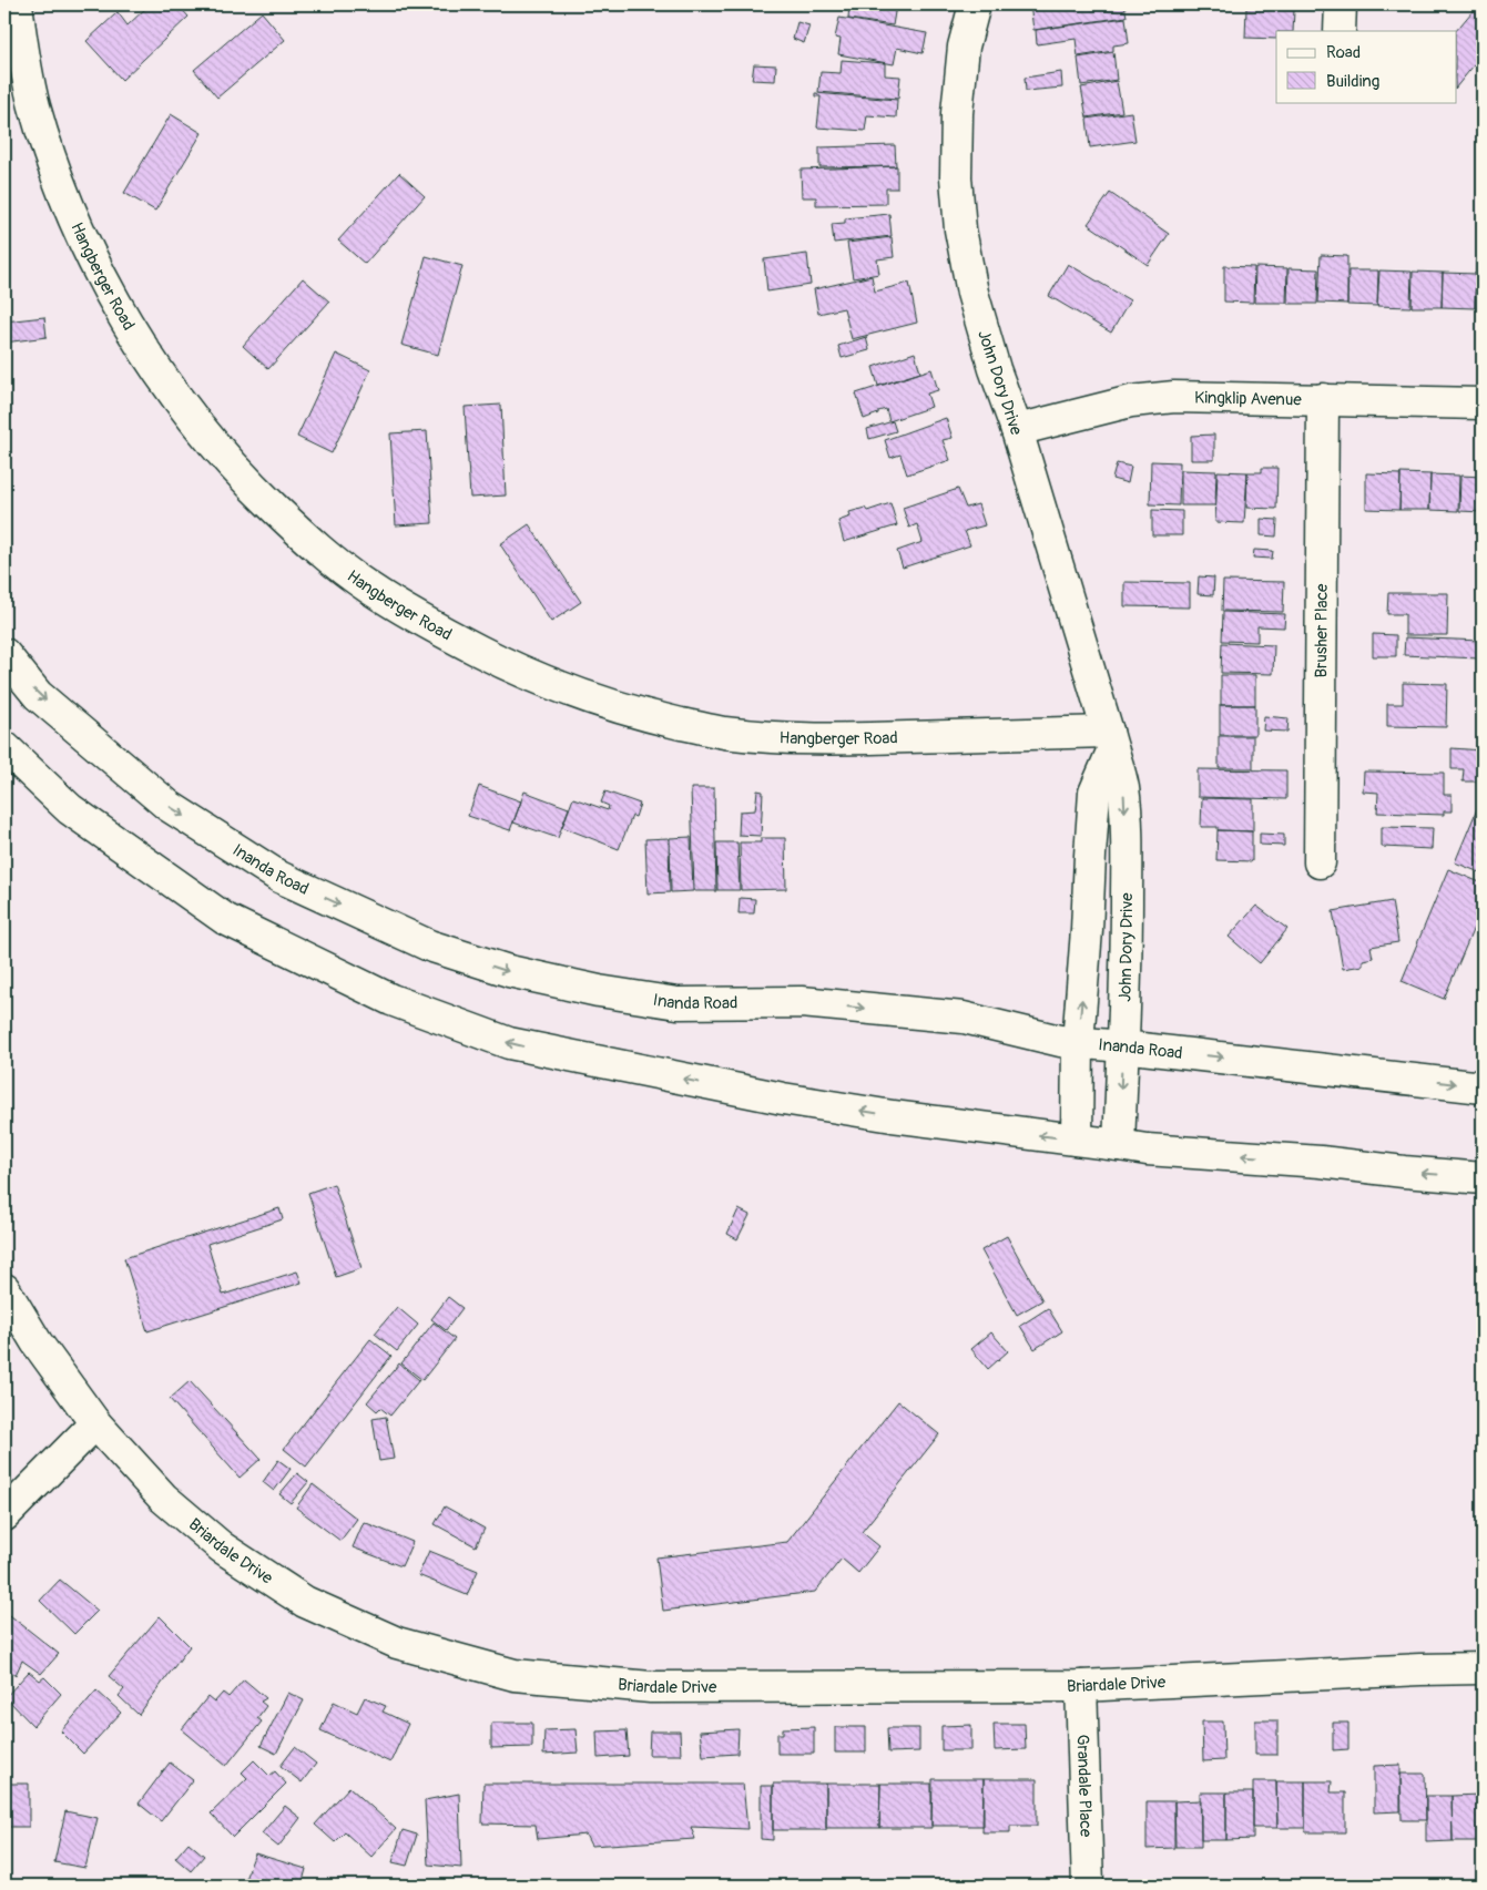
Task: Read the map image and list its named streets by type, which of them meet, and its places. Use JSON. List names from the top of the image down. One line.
{"streets":{"street":["Hangberger Road","John Dory Drive","Kingklip Avenue","Brusher Place","Inanda Road","Briardale Drive","Grandale Place"]},"crossings":[["Hangberger Road","John Dory Drive"],["John Dory Drive","Kingklip Avenue"],["John Dory Drive","Inanda Road"],["Kingklip Avenue","Brusher Place"],["Briardale Drive","Grandale Place"]],"legend":["Road","Building"]}
